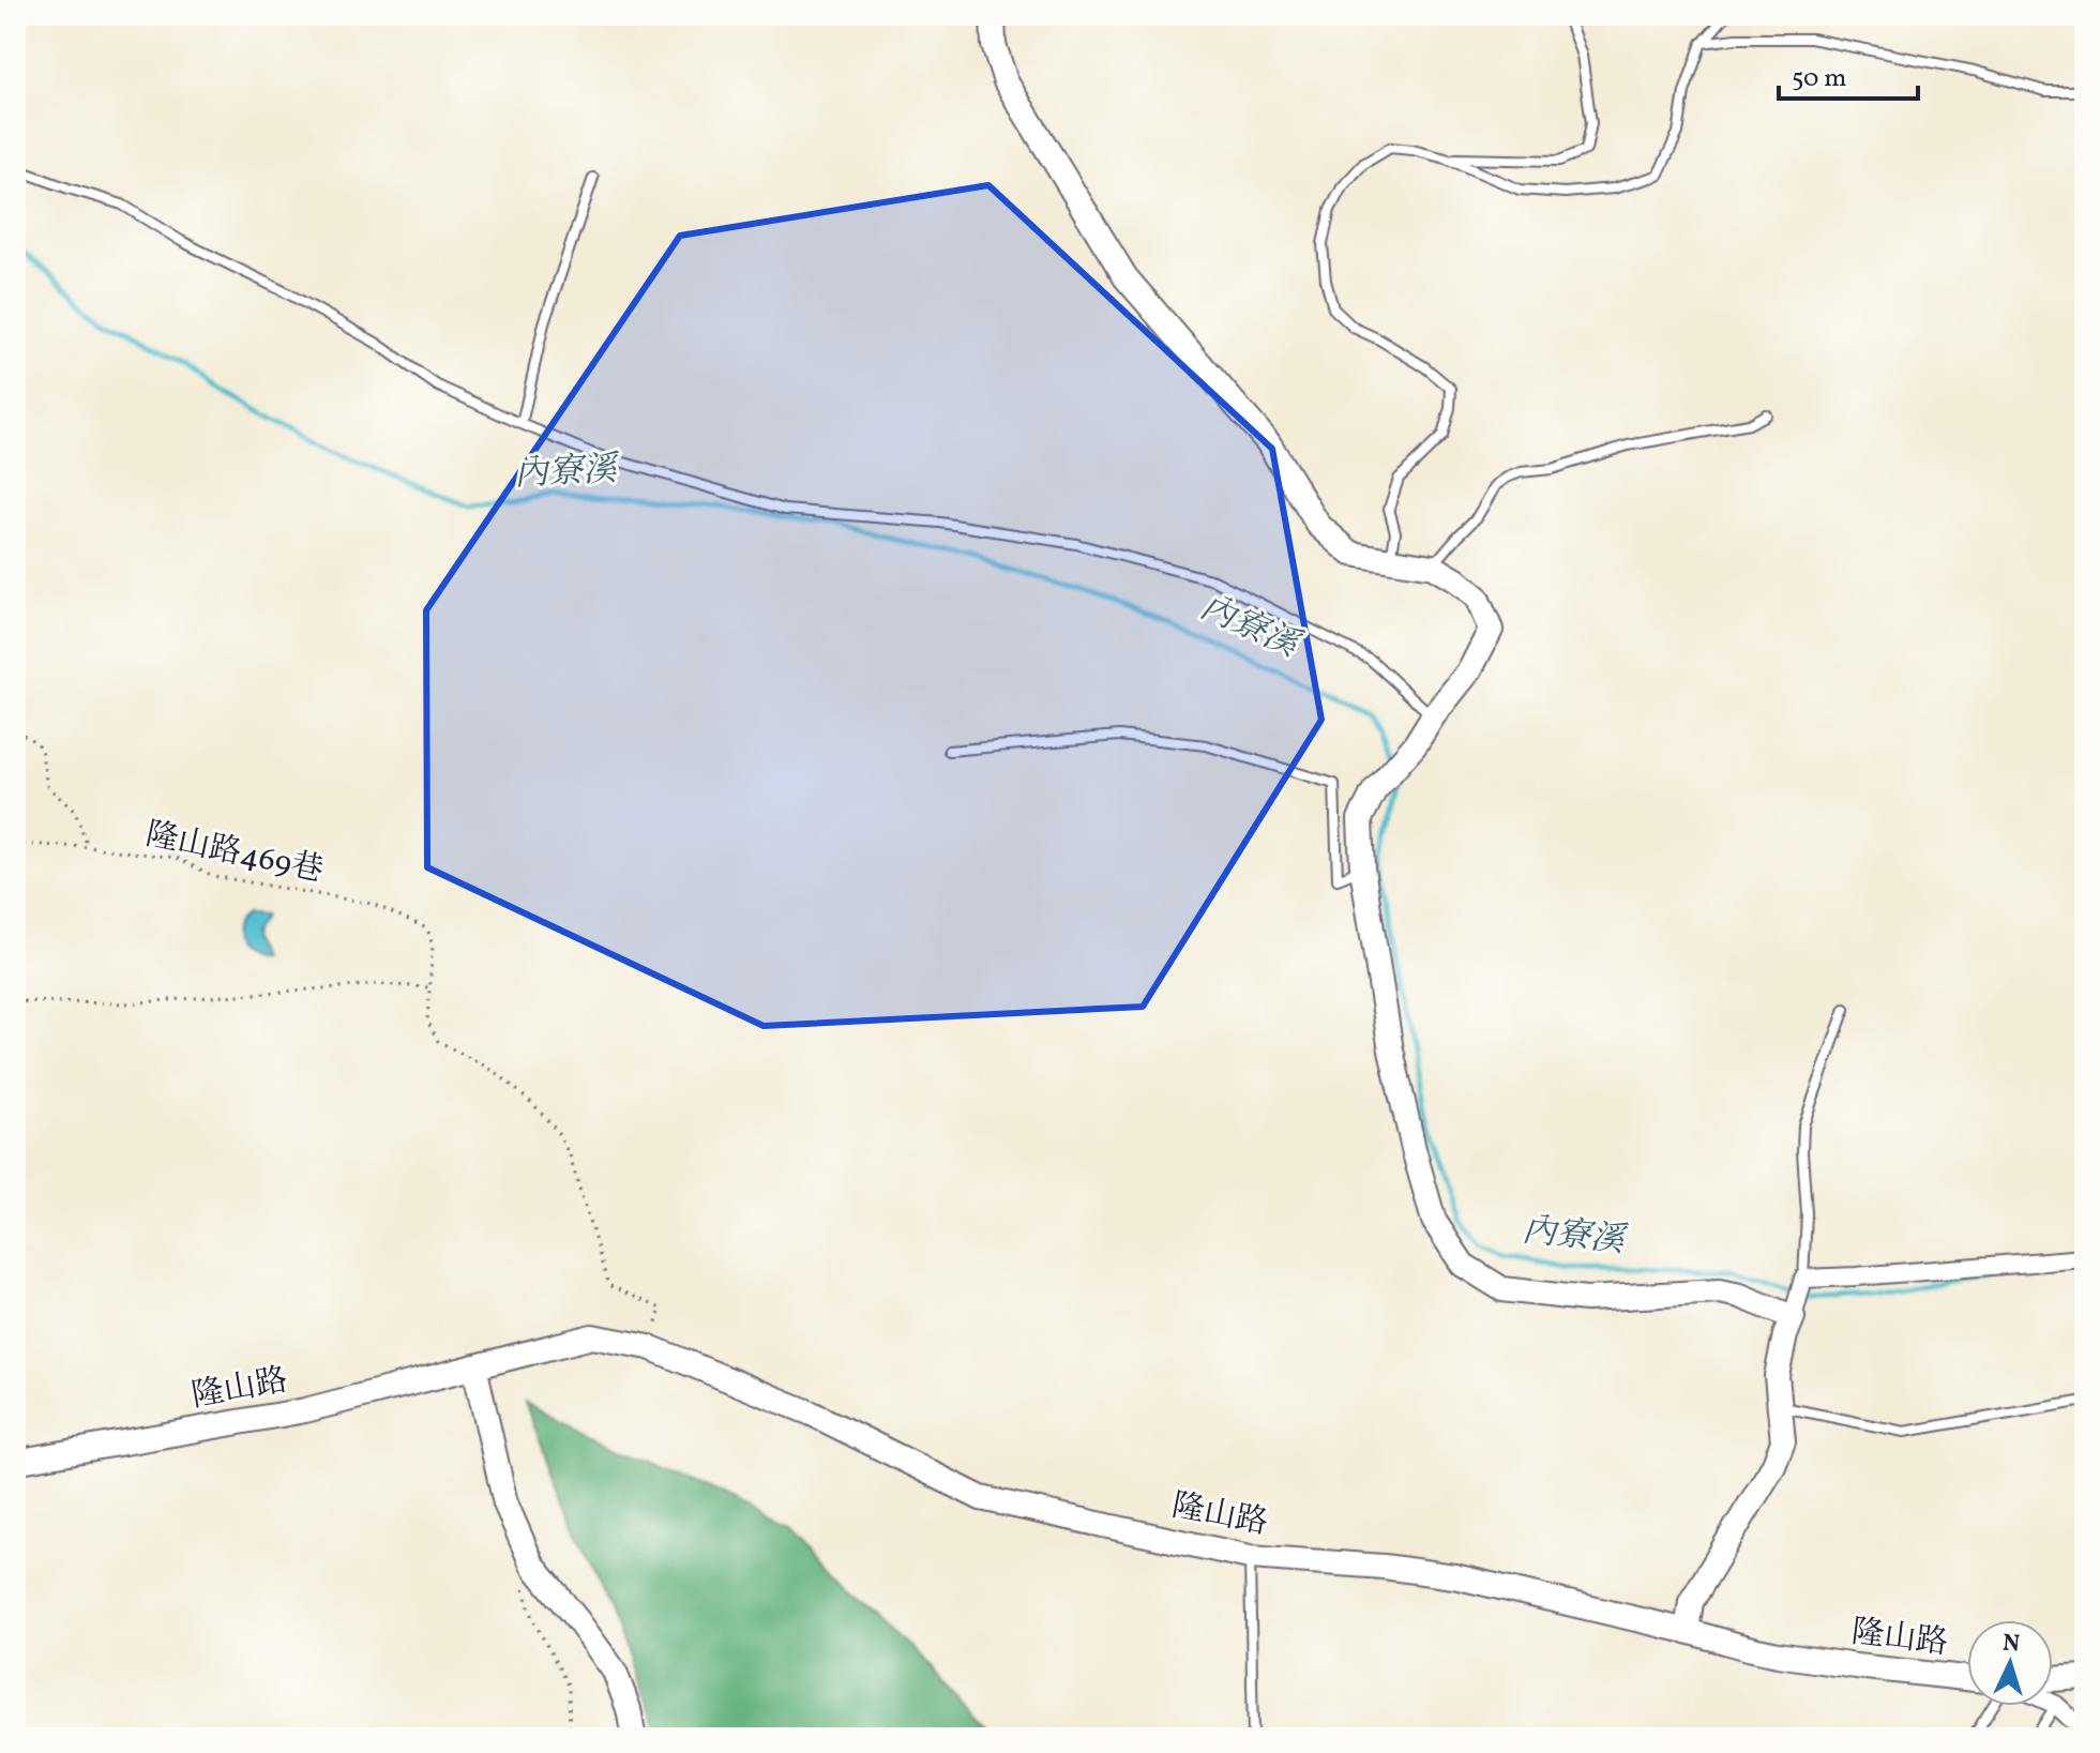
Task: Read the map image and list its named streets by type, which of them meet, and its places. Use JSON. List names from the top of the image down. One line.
{"streets":{"street":["隆山路"],"path":["隆山路469巷"]},"crossings":[["隆山路469巷","隆山路"]],"water":["內寮溪"],"scale_bar":"50 m","north":"top"}
